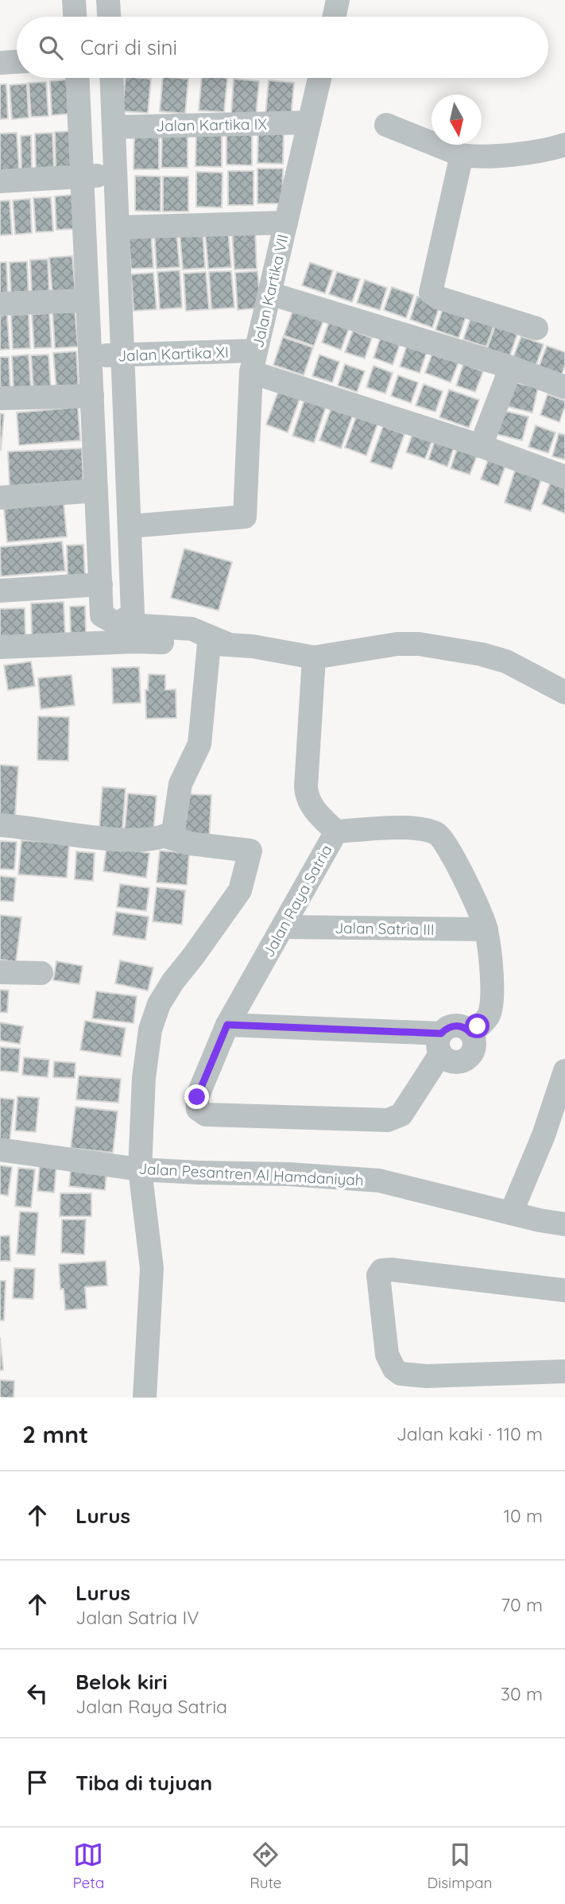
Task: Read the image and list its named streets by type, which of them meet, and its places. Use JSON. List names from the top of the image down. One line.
{"streets":{"street":["Jalan Kartika IX","Jalan Kartika VII","Jalan Kartika XI","Jalan Raya Satria","Jalan Satria III","Jalan Pesantren Al Hamdaniyah"]},"crossings":[["Jalan Kartika IX","Jalan Kartika VII"],["Jalan Kartika VII","Jalan Kartika XI"],["Jalan Raya Satria","Jalan Satria III"]],"north":"bottom","page":{"search":"Cari di sini","heading":["2 mnt","Jalan kaki · 110 m"],"list":[["Lurus","10 m"],["Lurus","Jalan Satria IV","70 m"],["Belok kiri","Jalan Raya Satria","30 m"],"Tiba di tujuan"],"nav":["Peta","Rute","Disimpan"]}}
